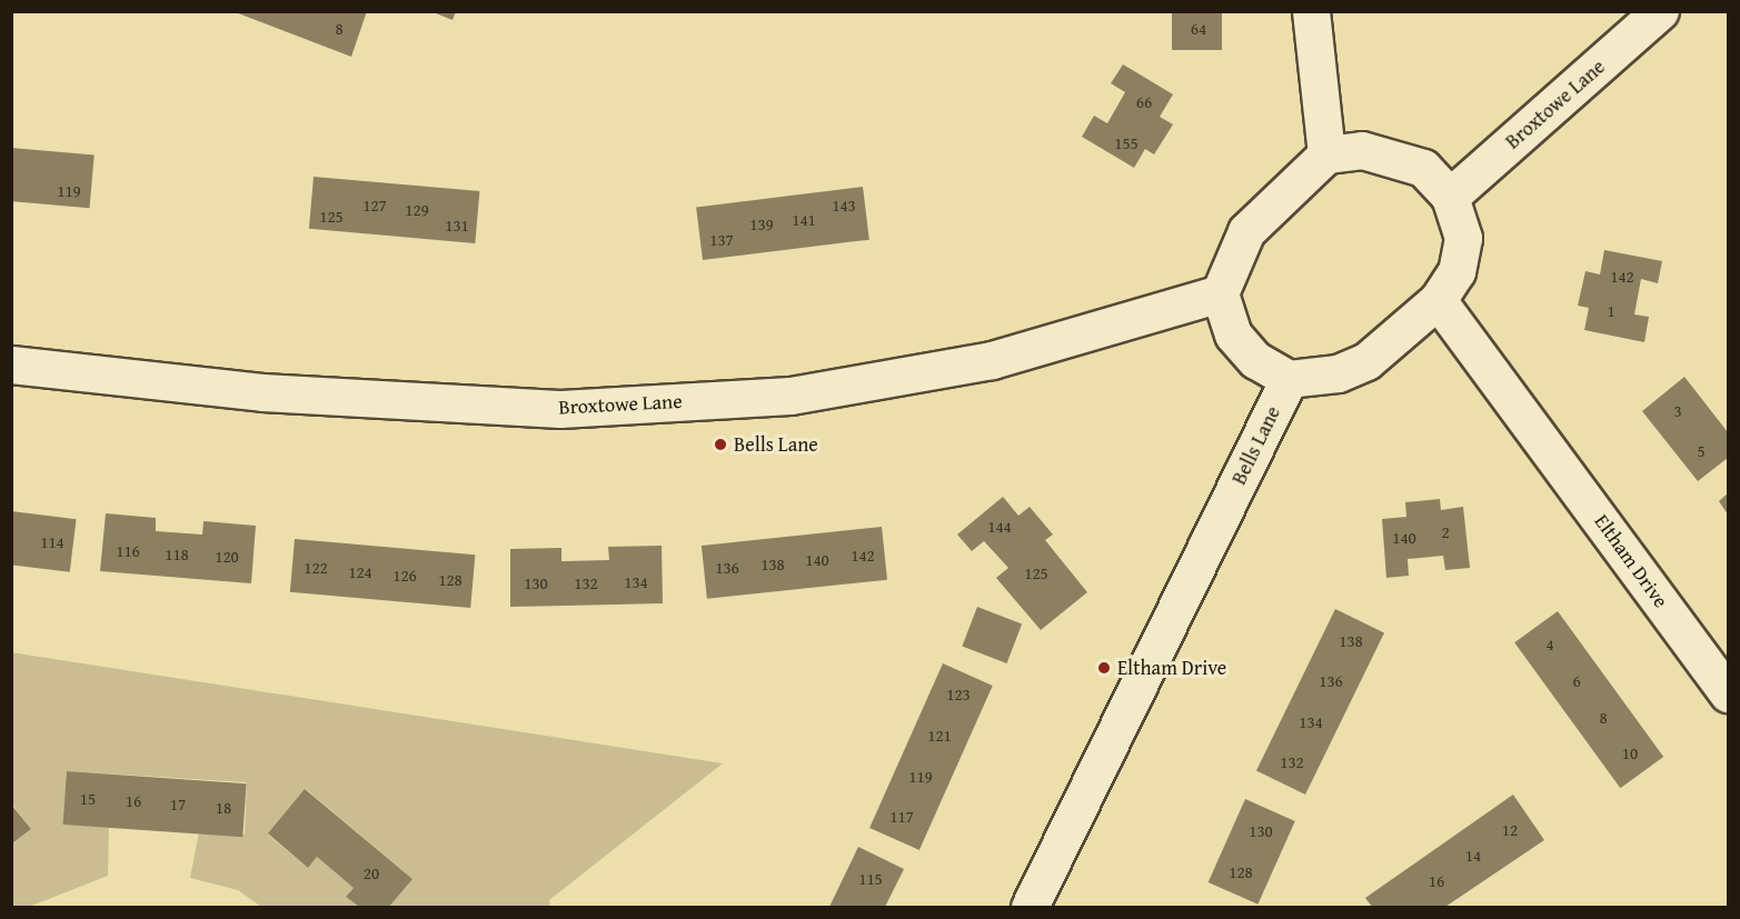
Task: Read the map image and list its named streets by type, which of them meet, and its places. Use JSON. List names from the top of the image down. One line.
{"streets":{"main road":["Broxtowe Lane","Bells Lane","Eltham Drive"]},"crossings":[["Broxtowe Lane","Bells Lane"],["Broxtowe Lane","Eltham Drive"],["Bells Lane","Eltham Drive"]],"places":["Bells Lane","Eltham Drive"],"house_numbers":["8","64","66","155","119","127","143","129","125","141","139","131","137","142","1","3","5","144","2","140","114","116","118","142","120","140","138","122","136","124","125","126","128","134","130","132","138","4","136","6","123","8","134","121","10","132","119","15","16","17","18","117","12","130","14","128","20","115","16"]}
